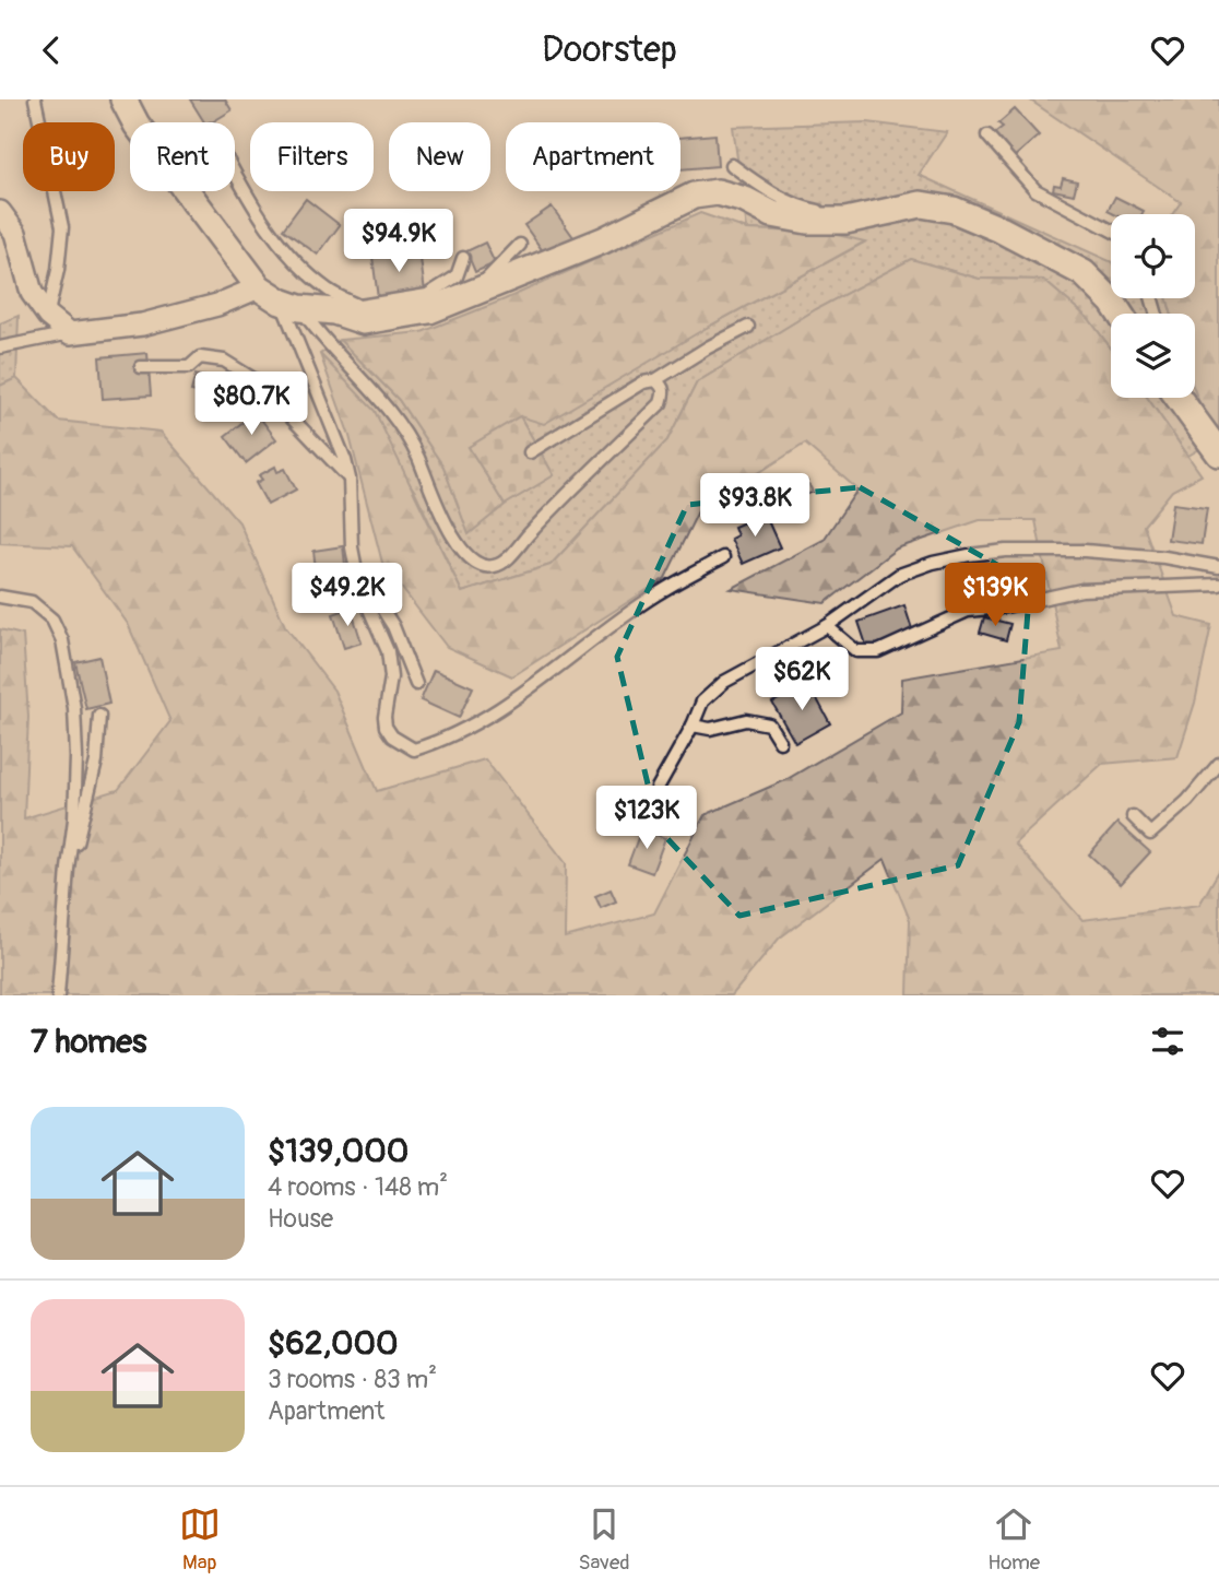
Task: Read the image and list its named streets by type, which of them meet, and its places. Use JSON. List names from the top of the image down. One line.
{"page":{"header":"Doorstep","chip":["Buy","Rent","Filters","New","Apartment"],"price":["$94.9K","$80.7K","$93.8K","$49.2K","$139K","$62K","$123K"],"heading":"7 homes","list":[{"name":"$139,000","note":"4 rooms · 148 m² · House"},{"name":"$62,000","note":"3 rooms · 83 m² · Apartment"}],"tabs":["Map","Saved","Home"]}}
